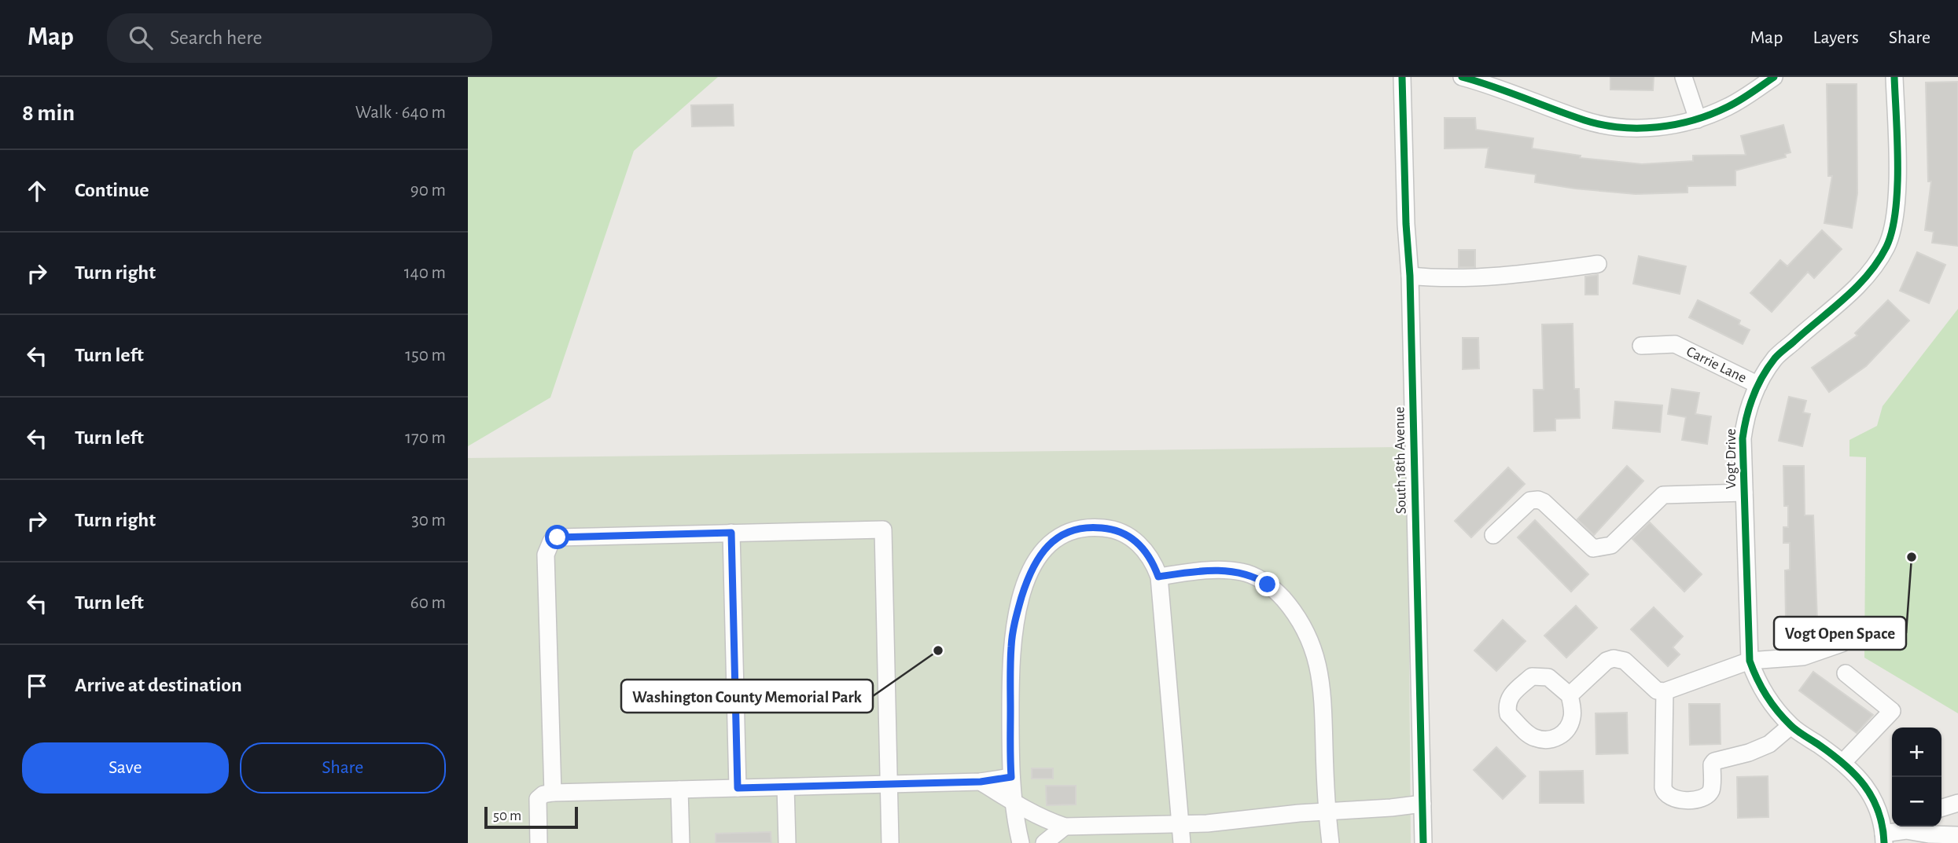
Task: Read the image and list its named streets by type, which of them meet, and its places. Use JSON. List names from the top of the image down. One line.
{"streets":{"street":["Carrie Lane","Vogt Drive","South 18th Avenue"]},"crossings":[["Carrie Lane","Vogt Drive"]],"places":["Vogt Open Space","Washington County Memorial Park"],"scale_bar":"50 m","page":{"header":"Map","search":"Search here","nav":["Map","Layers","Share"],"heading":["8 min","Walk · 640 m"],"list":[["Continue","90 m"],["Turn right","140 m"],["Turn left","150 m"],["Turn left","170 m"],["Turn right","30 m"],["Turn left","60 m"],"Arrive at destination"],"buttons":["Save","Share"],"map_buttons":["+","−"],"scale":"50 m"}}
